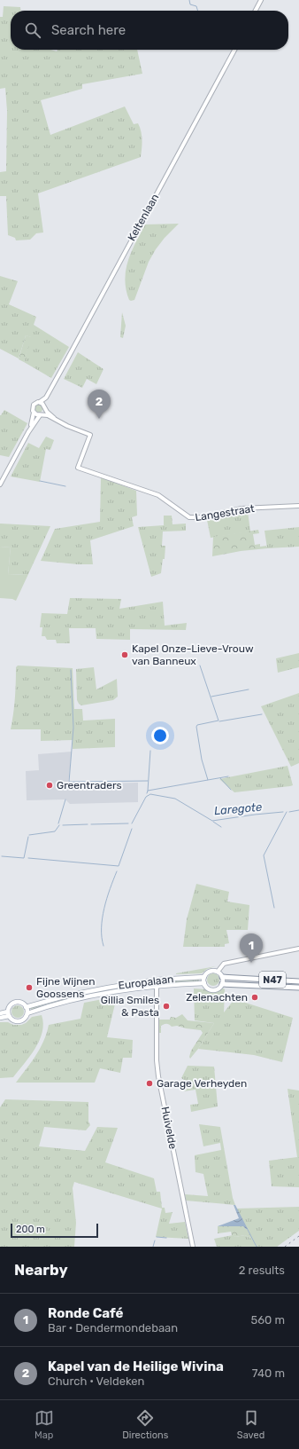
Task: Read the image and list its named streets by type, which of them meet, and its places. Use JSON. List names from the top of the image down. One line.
{"streets":{"highway":["N47","Europalaan"],"street":["Keltenlaan","Langestraat","Huivelde"]},"crossings":[["N47","Europalaan"],["Europalaan","Huivelde"]],"water":["Laregote"],"places":["Kapel Onze-Lieve-Vrouw van Banneux","Greentraders","Fijne Wijnen Goossens","Zelenachten","Gillia Smiles & Pasta","Garage Verheyden"],"scale_bar":"200 m","page":{"search":"Search here","pins":["2","1"],"scale":"200 m","heading":["Nearby","2 results"],"list":[{"mark":"1","name":"Ronde Café","note":"Bar · Dendermondebaan","value":"560 m"},{"mark":"2","name":"Kapel van de Heilige Wivina","note":"Church · Veldeken","value":"740 m"}],"nav":["Map","Directions","Saved"]}}
